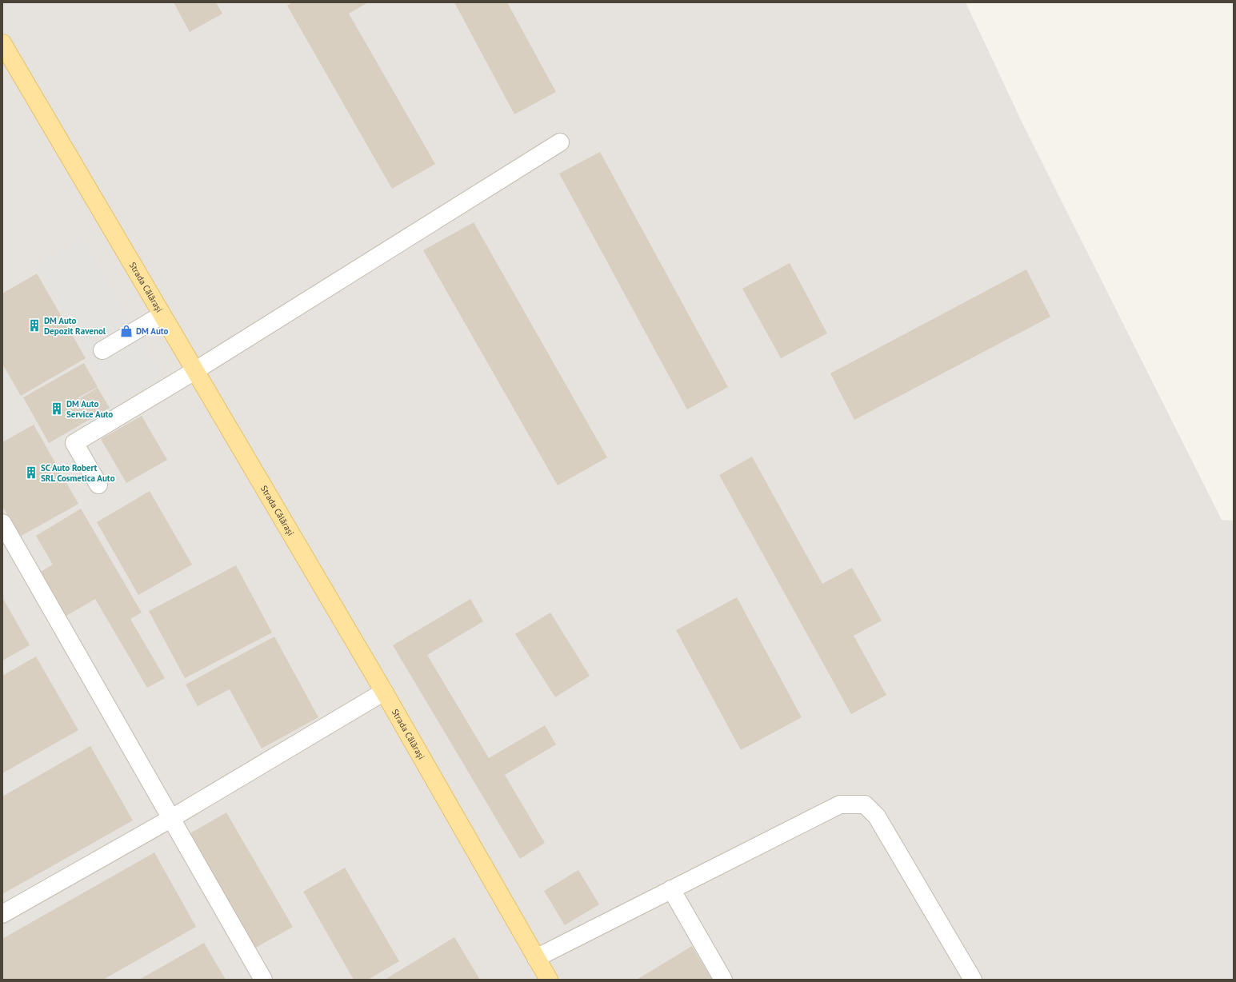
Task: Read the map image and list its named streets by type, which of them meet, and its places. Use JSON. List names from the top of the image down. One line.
{"streets":{"main road":["Strada Călărași"]},"places":{"building":["DM Auto Depozit Ravenol","DM Auto Service Auto","SC Auto Robert SRL Cosmetica Auto"],"shop":["DM Auto"]}}
